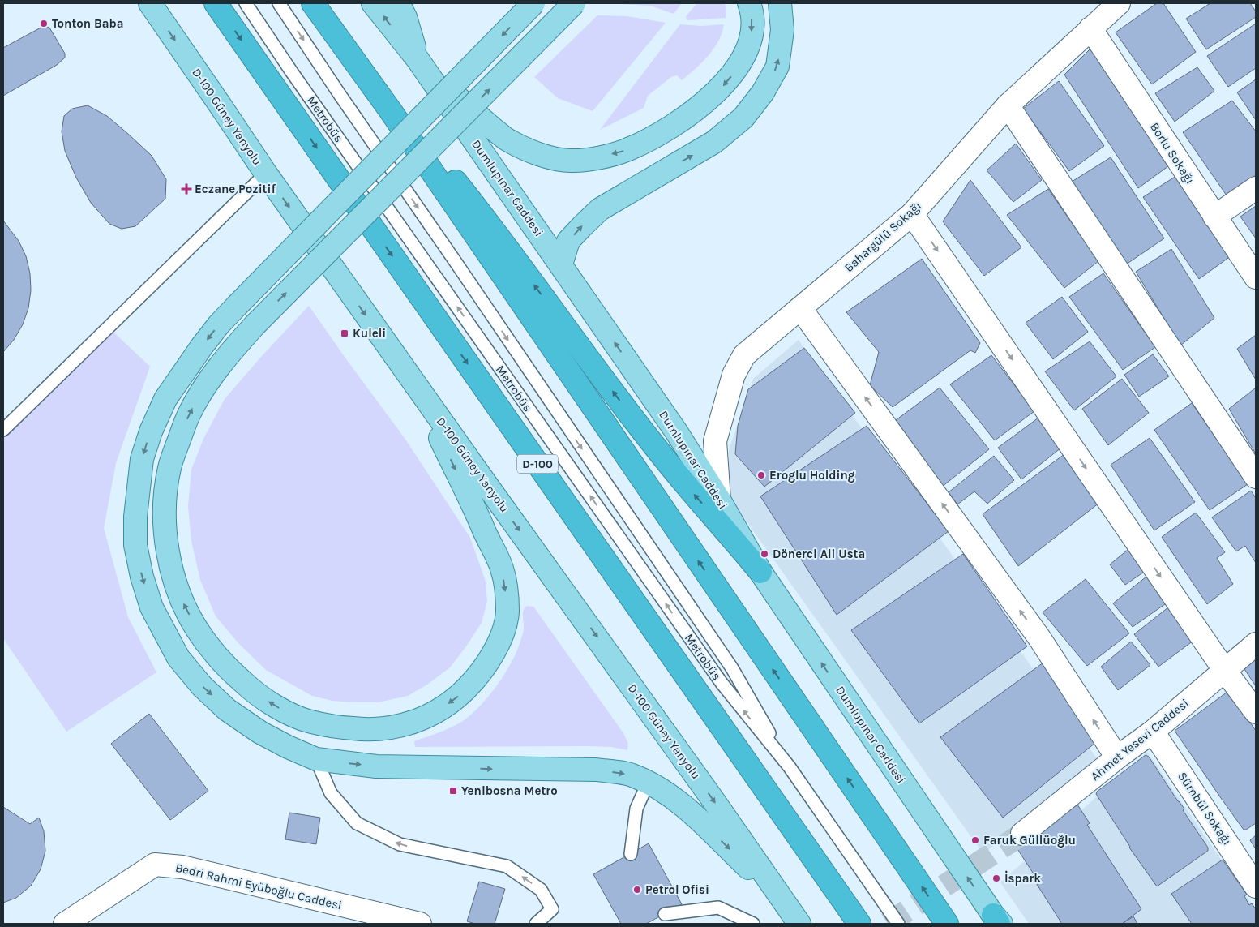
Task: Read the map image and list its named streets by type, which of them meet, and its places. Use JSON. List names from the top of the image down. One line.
{"streets":{"highway":["D-100"],"main road":["D-100 Güney Yanyolu","Dumlupınar Caddesi"],"street":["Borlu Sokağı","Bahargülü Sokağı","Ahmet Yesevi Caddesi","Sümbül Sokağı","Bedri Rahmi Eyüboğlu Caddesi"],"lane":["Metrobüs"]},"crossings":[["Borlu Sokağı","Bahargülü Sokağı"],["Dumlupınar Caddesi","Bahargülü Sokağı"],["Ahmet Yesevi Caddesi","Sümbül Sokağı"]],"one_way":["D-100 Güney Yanyolu","Dumlupınar Caddesi"],"places":{"other":["Tonton Baba","Eroglu Holding","Dönerci Ali Usta","Faruk Güllüoğlu","İspark","Petrol Ofisi"],"health":["Eczane Pozitif"],"transit":["Kuleli","Yenibosna Metro"]}}
